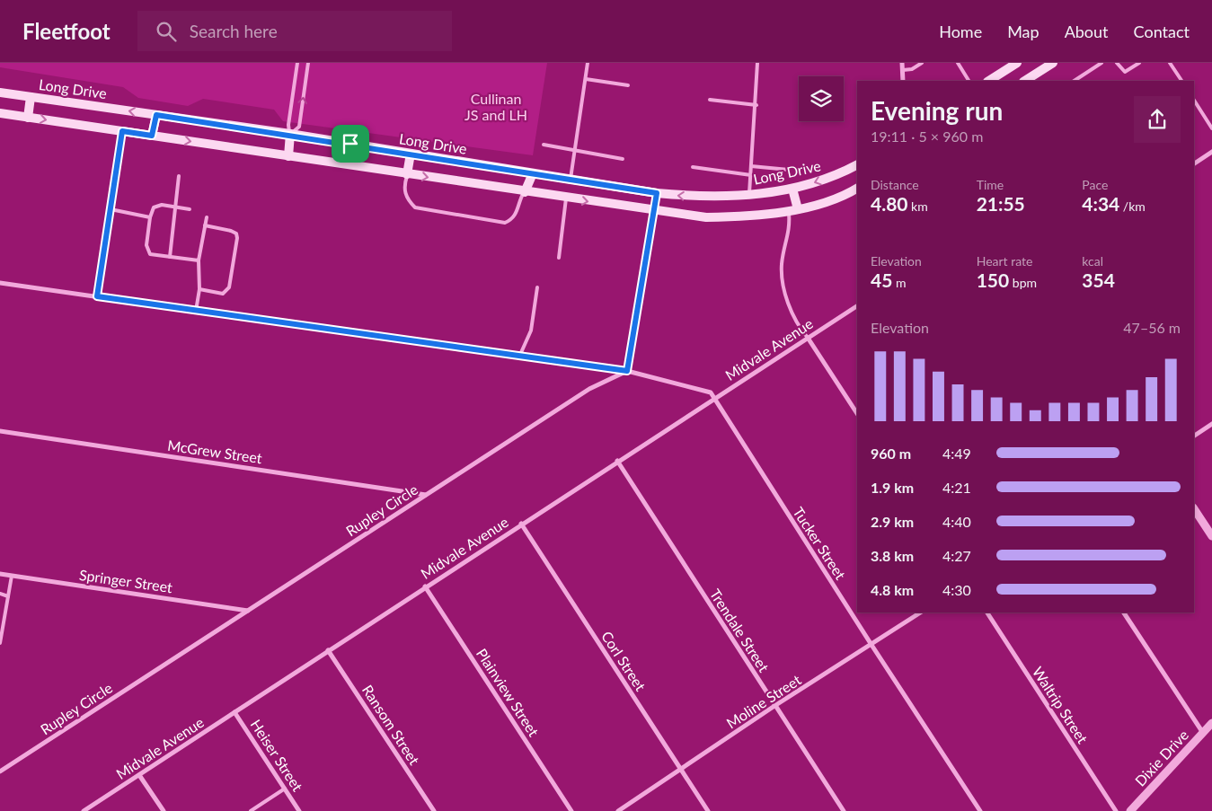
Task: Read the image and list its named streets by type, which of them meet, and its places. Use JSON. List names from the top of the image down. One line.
{"streets":{"main road":["Long Drive"],"street":["Midvale Avenue","McGrew Street","Rupley Circle","Tucker Street","Springer Street","Trendale Street","Corl Street","Plainview Street","Moline Street","Waltrip Street","Ransom Street","Heiser Street","Dixie Drive"]},"crossings":[["Midvale Avenue","Tucker Street"],["Midvale Avenue","Trendale Street"],["Midvale Avenue","Corl Street"],["Midvale Avenue","Plainview Street"],["Midvale Avenue","Ransom Street"],["Midvale Avenue","Heiser Street"],["McGrew Street","Rupley Circle"],["Rupley Circle","Springer Street"],["Tucker Street","Moline Street"],["Trendale Street","Moline Street"],["Corl Street","Moline Street"]],"parks":["Cullinan JS and LH"],"page":{"header":"Fleetfoot","search":"Search here","nav":["Home","Map","About","Contact"],"heading":["Evening run","19:11 · 5 × 960 m"],"stats":[["Distance","4.80 km"],["Time","21:55"],["Pace","4:34 /km"],["Elevation","45 m"],["Heart rate","150 bpm"],["kcal","354"]],"chart":["Elevation","47–56 m"],"list":[{"name":"960 m","note":"4:49"},{"name":"1.9 km","note":"4:21"},{"name":"2.9 km","note":"4:40"},{"name":"3.8 km","note":"4:27"},{"name":"4.8 km","note":"4:30"}]}}
